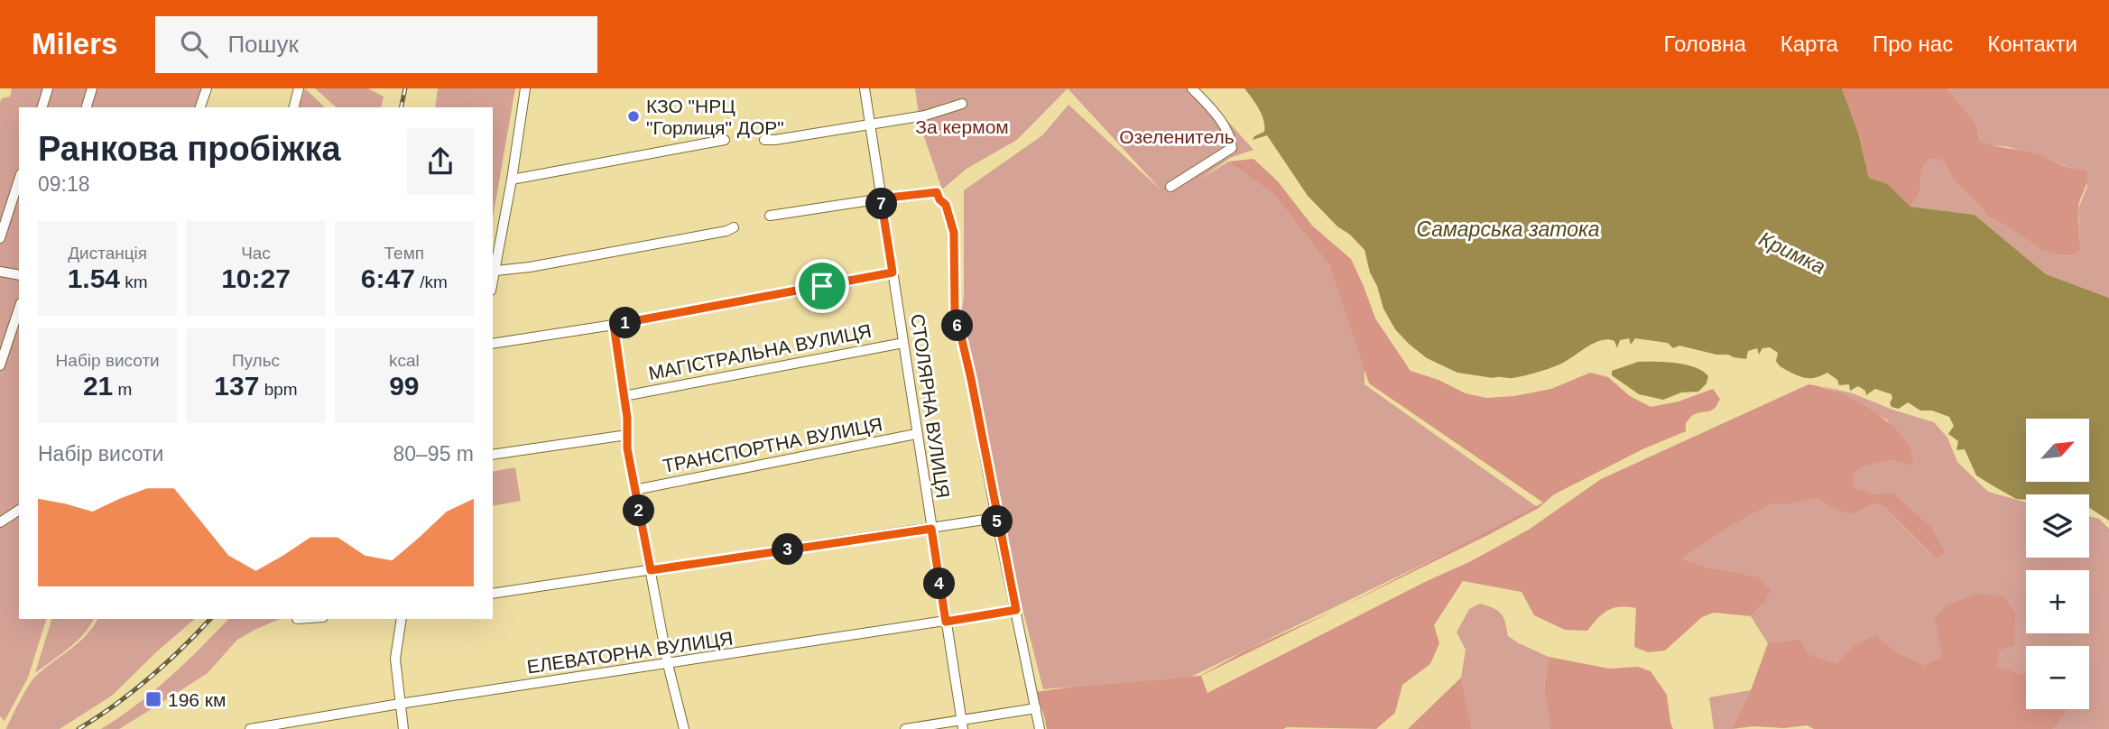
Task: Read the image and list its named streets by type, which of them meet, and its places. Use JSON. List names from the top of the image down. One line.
{"streets":{"street":["МАГІСТРАЛЬНА ВУЛИЦЯ","СТОЛЯРНА ВУЛИЦЯ","ТРАНСПОРТНА ВУЛИЦЯ","ЕЛЕВАТОРНА ВУЛИЦЯ"]},"crossings":[["МАГІСТРАЛЬНА ВУЛИЦЯ","СТОЛЯРНА ВУЛИЦЯ"],["СТОЛЯРНА ВУЛИЦЯ","ТРАНСПОРТНА ВУЛИЦЯ"],["СТОЛЯРНА ВУЛИЦЯ","ЕЛЕВАТОРНА ВУЛИЦЯ"]],"water":["Самарська затока","Кримка"],"parks":["За кермом","Озеленитель"],"places":{"other":["КЗО \"НРЦ \"Горлиця\" ДОР\""],"transit":["196 км"]},"north":"top right","page":{"header":"Milers","search":"Пошук","nav":["Головна","Карта","Про нас","Контакти"],"heading":["Ранкова пробіжка","09:18"],"pins":["7","1","6","2","5","3","4"],"stats":[["Дистанція","1.54 km"],["Час","10:27"],["Темп","6:47 /km"],["Набір висоти","21 m"],["Пульс","137 bpm"],["kcal","99"]],"map_buttons":["+","−"],"chart":["Набір висоти","80–95 m"]}}
